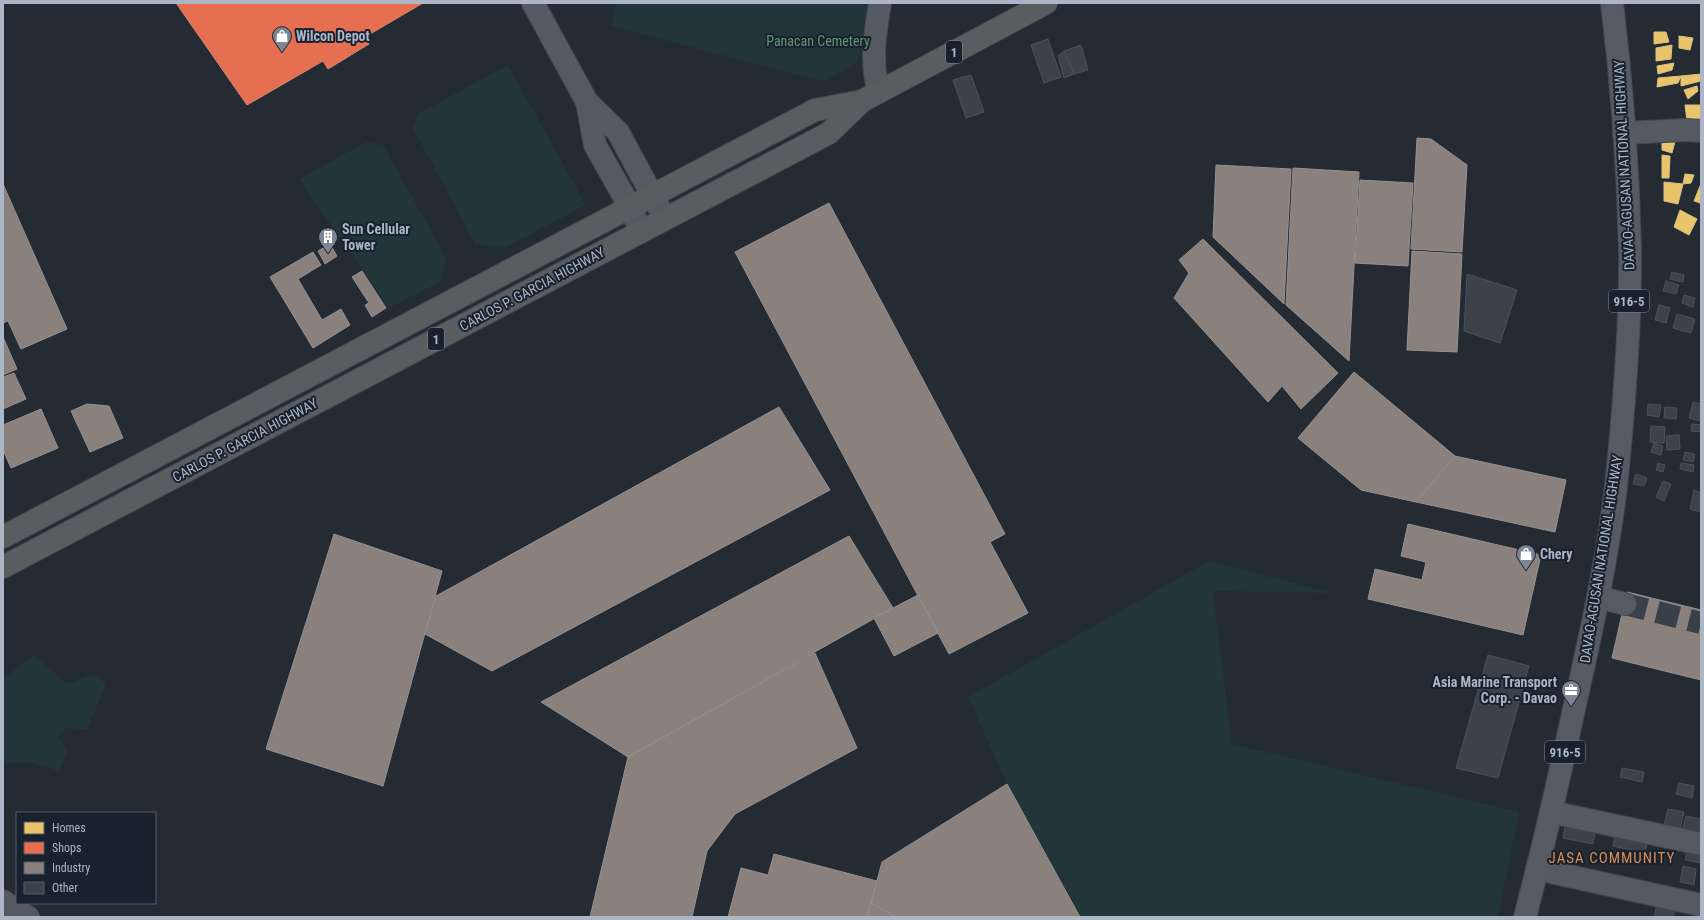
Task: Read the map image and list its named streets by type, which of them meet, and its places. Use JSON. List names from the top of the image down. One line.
{"streets":{"highway":["1","CARLOS P. GARCIA HIGHWAY"],"main road":["DAVAO-AGUSAN NATIONAL HIGHWAY","916-5"]},"districts":["JASA COMMUNITY"],"parks":["Panacan Cemetery"],"places":{"shop":["Wilcon Depot","Chery"],"building":["Sun Cellular Tower"],"office":["Asia Marine Transport Corp. - Davao"]},"legend":["Homes","Shops","Industry","Other"]}
